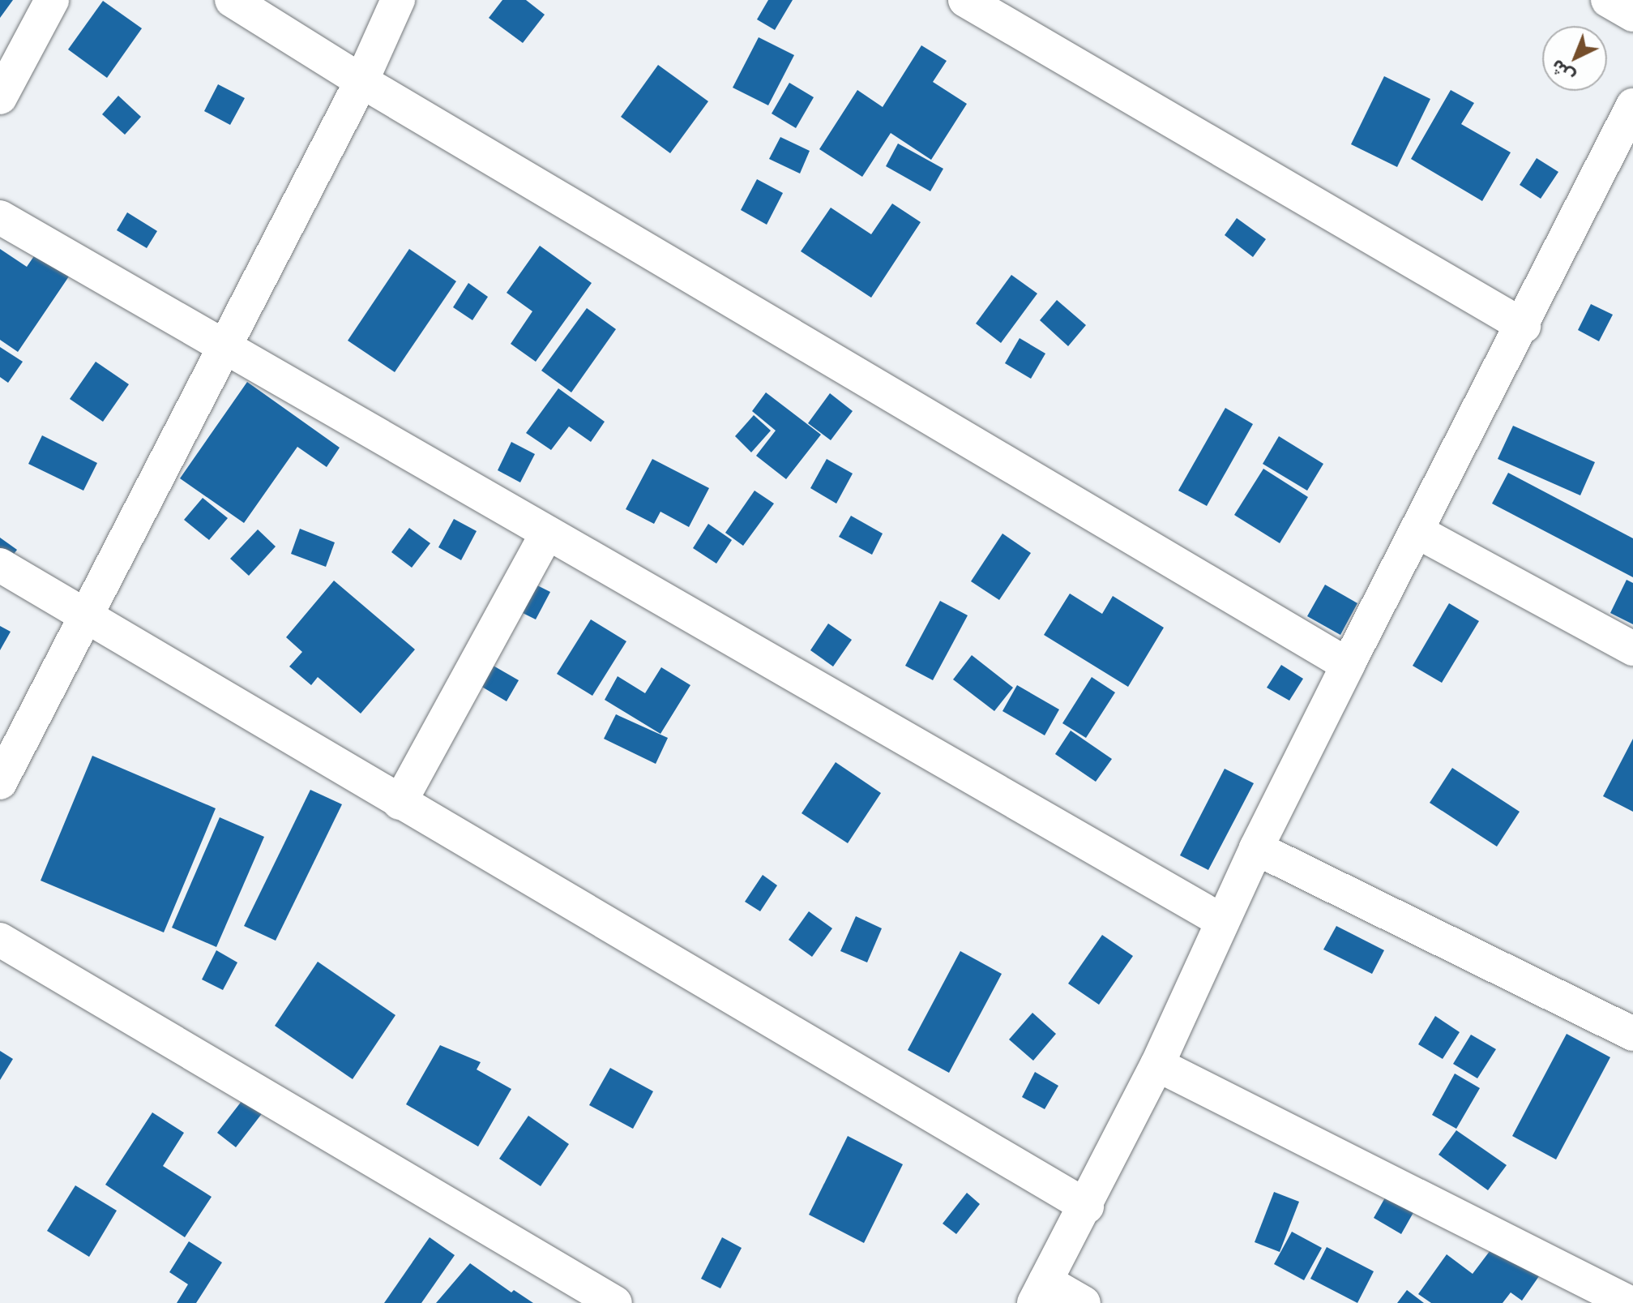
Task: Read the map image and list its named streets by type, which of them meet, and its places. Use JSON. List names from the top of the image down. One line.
{"north":"bottom left"}
